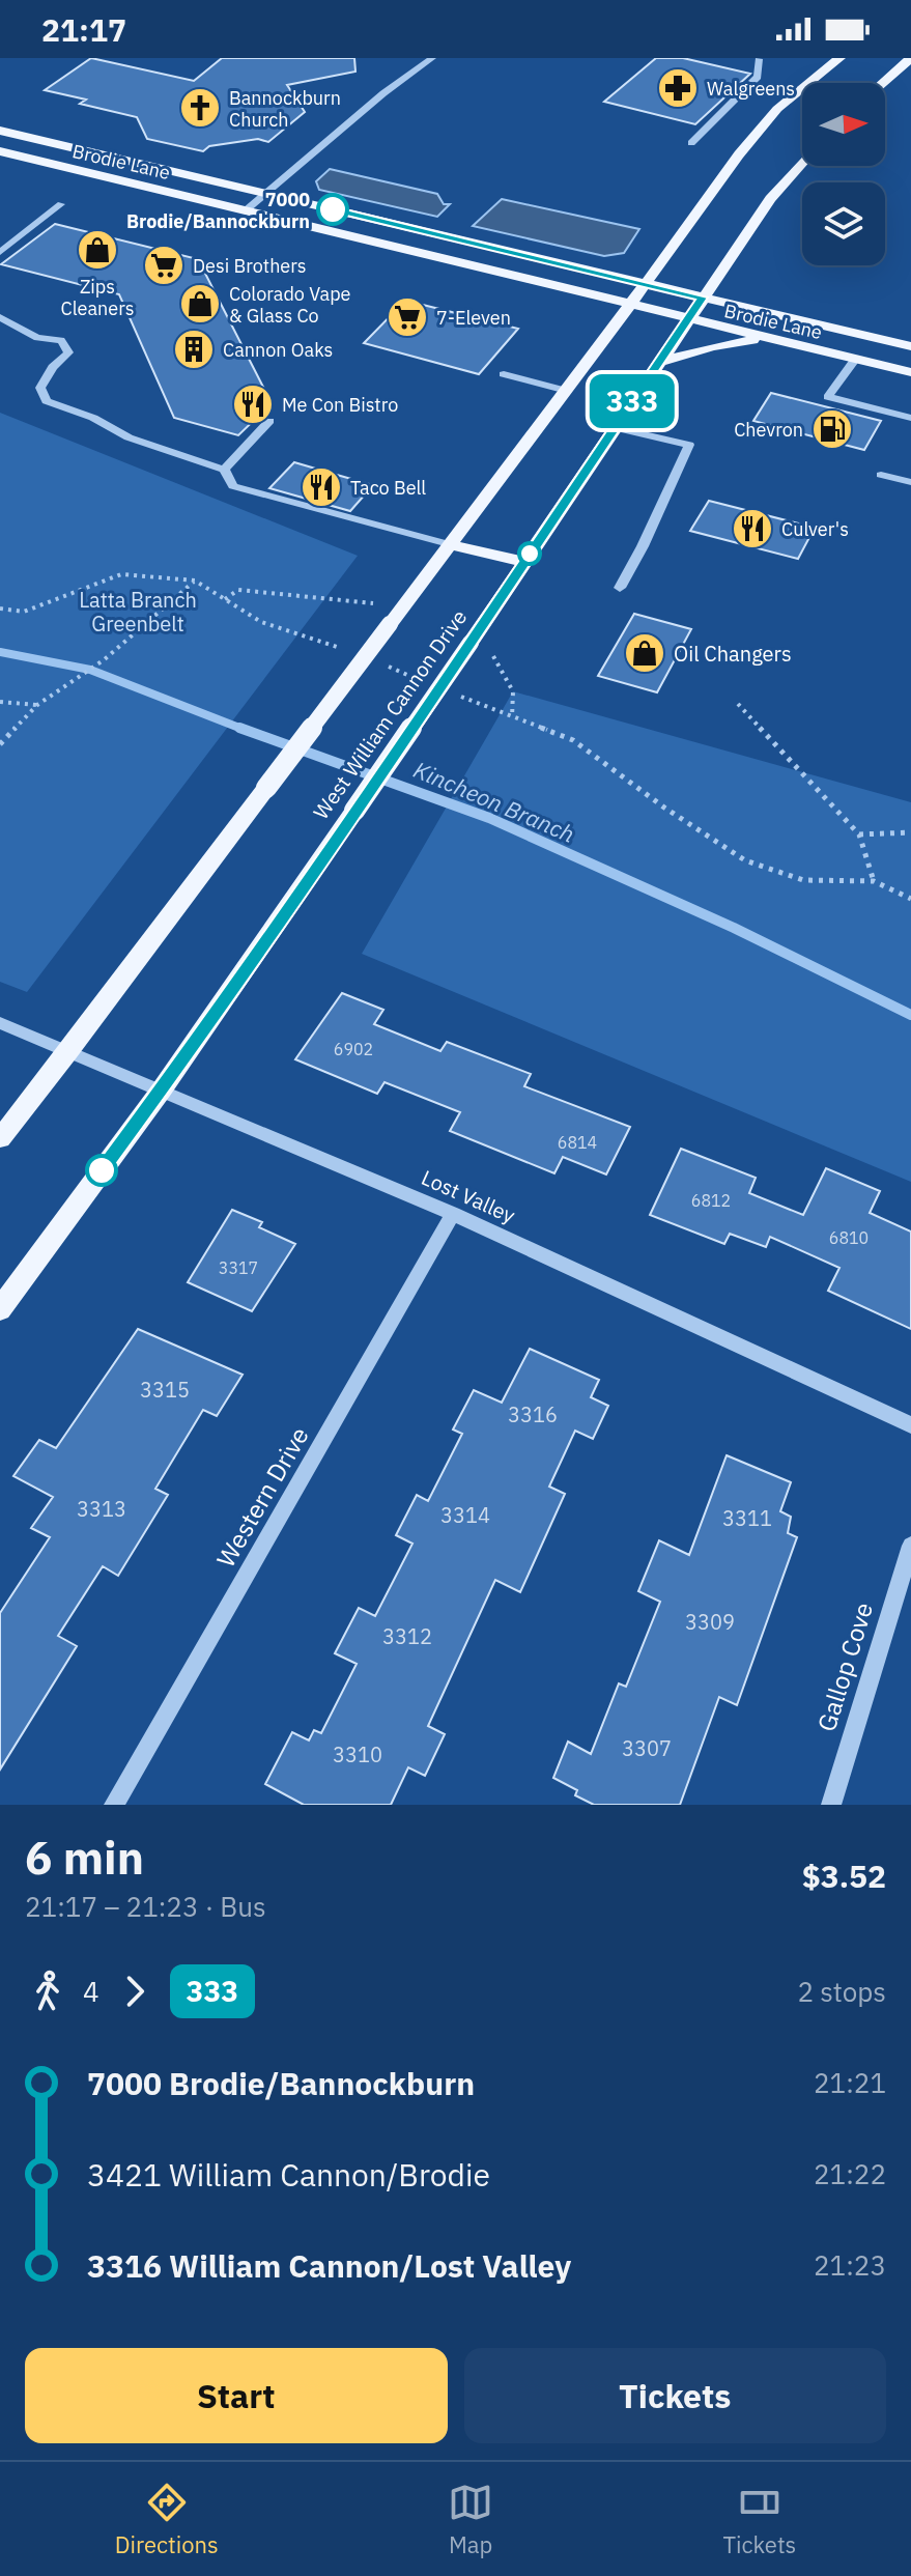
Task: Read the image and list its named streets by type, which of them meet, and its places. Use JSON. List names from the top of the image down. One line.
{"streets":{"main road":["Brodie Lane","West William Cannon Drive"],"street":["Lost Valley","Western Drive","Gallop Cove"]},"crossings":[["Brodie Lane","West William Cannon Drive"],["West William Cannon Drive","Lost Valley"],["Lost Valley","Western Drive"]],"water":["Kincheon Branch"],"parks":["Latta Branch Greenbelt"],"places":{"pharmacy":["Walgreens"],"church":["Bannockburn Church"],"other":["7000 Brodie/Bannockburn"],"shop":["Zips Cleaners","Colorado Vape & Glass Co","Oil Changers"],"supermarket":["Desi Brothers","7-Eleven"],"building":["Cannon Oaks"],"restaurant":["Me Con Bistro","Taco Bell","Culver's"],"fuel station":["Chevron"]},"lines":["bus line 333"],"house_numbers":["6902","6814","6812","6810","3317","3315","3316","3313","3314","3311","3309","3312","3307","3310"],"north":"right","page":{"status":"21:17","on_map":"333","heading":["6 min","21:17 – 21:23 · Bus","$3.52"],"legs":["4","333","2 stops"],"list":[{"name":"7000 Brodie/Bannockburn","value":"21:21"},{"name":"3421 William Cannon/Brodie","value":"21:22"},{"name":"3316 William Cannon/Lost Valley","value":"21:23"}],"buttons":["Start","Tickets"],"tabs":["Directions","Map","Tickets"]}}
